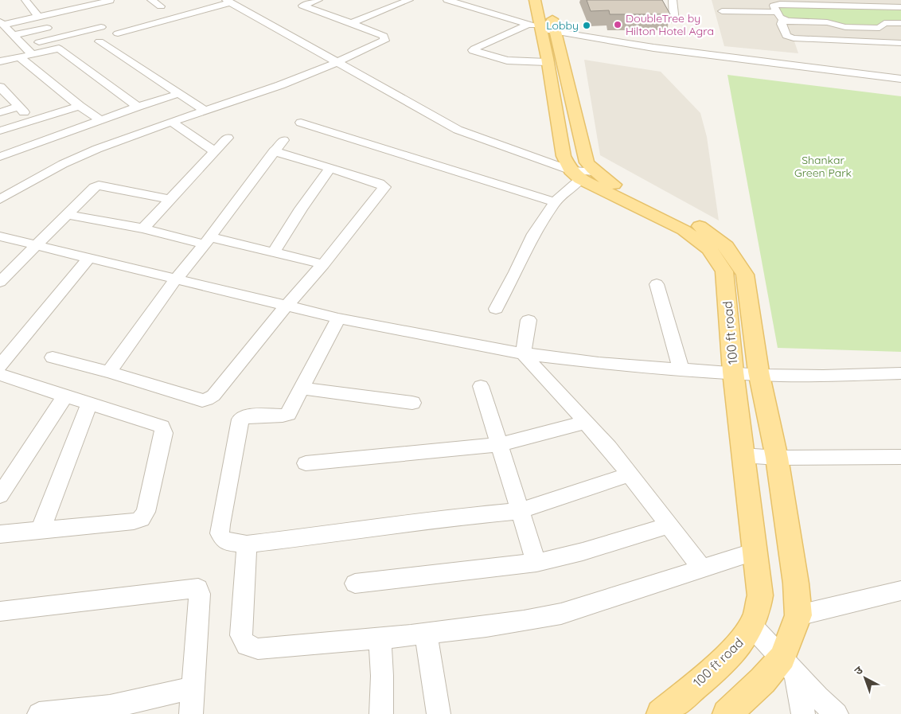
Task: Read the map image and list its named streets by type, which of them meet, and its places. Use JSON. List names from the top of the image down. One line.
{"streets":{"main road":["100 ft road"]},"parks":["Shankar Green Park"],"places":["DoubleTree by Hilton Hotel Agra","Lobby"],"north":"top left"}
